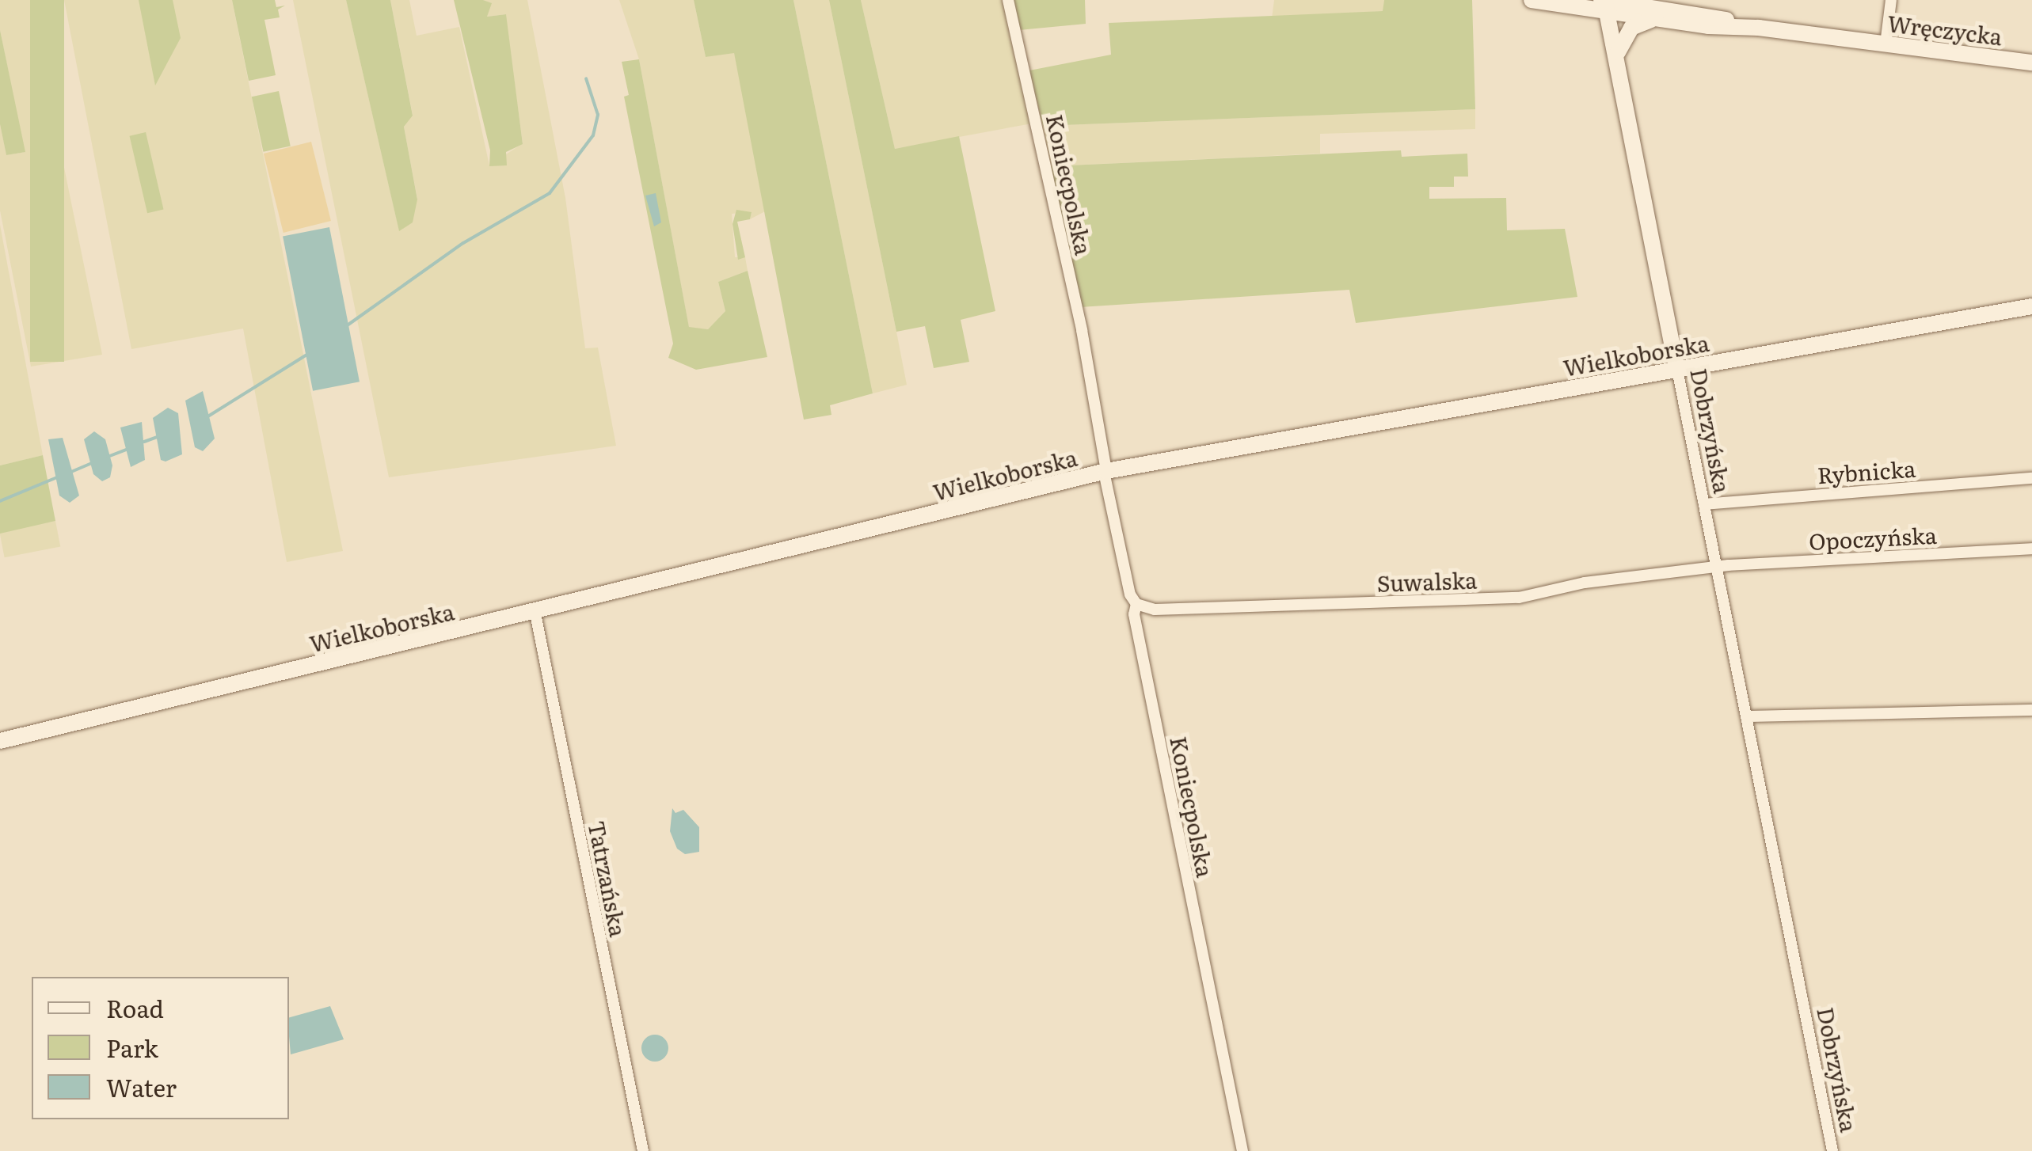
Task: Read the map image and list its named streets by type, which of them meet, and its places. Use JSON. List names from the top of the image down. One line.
{"streets":{"street":["Wręczycka","Koniecpolska","Wielkoborska","Dobrzyńska","Rybnicka","Opoczyńska","Suwalska","Tatrzańska"]},"crossings":[["Wręczycka","Dobrzyńska"],["Koniecpolska","Wielkoborska"],["Koniecpolska","Suwalska"],["Wielkoborska","Dobrzyńska"],["Wielkoborska","Tatrzańska"],["Dobrzyńska","Rybnicka"],["Dobrzyńska","Opoczyńska"],["Dobrzyńska","Suwalska"],["Opoczyńska","Suwalska"]],"legend":["Road","Park","Water"]}
